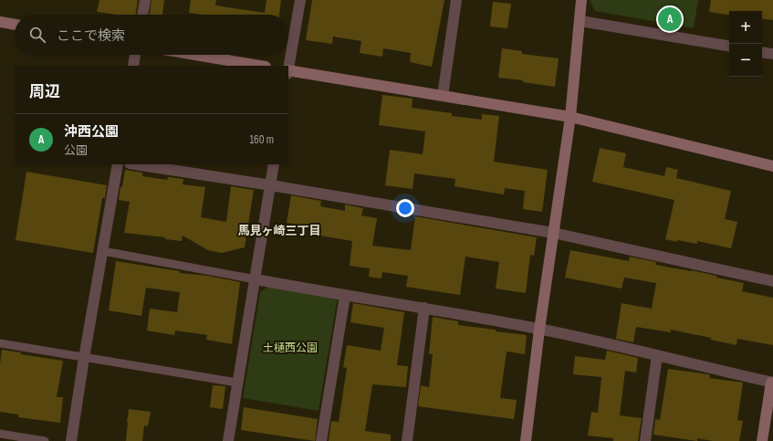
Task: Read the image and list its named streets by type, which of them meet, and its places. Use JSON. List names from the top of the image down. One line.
{"districts":["馬見ヶ崎三丁目"],"parks":["土樋西公園"],"page":{"pins":"A","map_buttons":["+","−"],"search":"ここで検索","heading":"周辺","list":[{"mark":"A","name":"沖西公園","note":"公園","value":"160 m"}]}}
